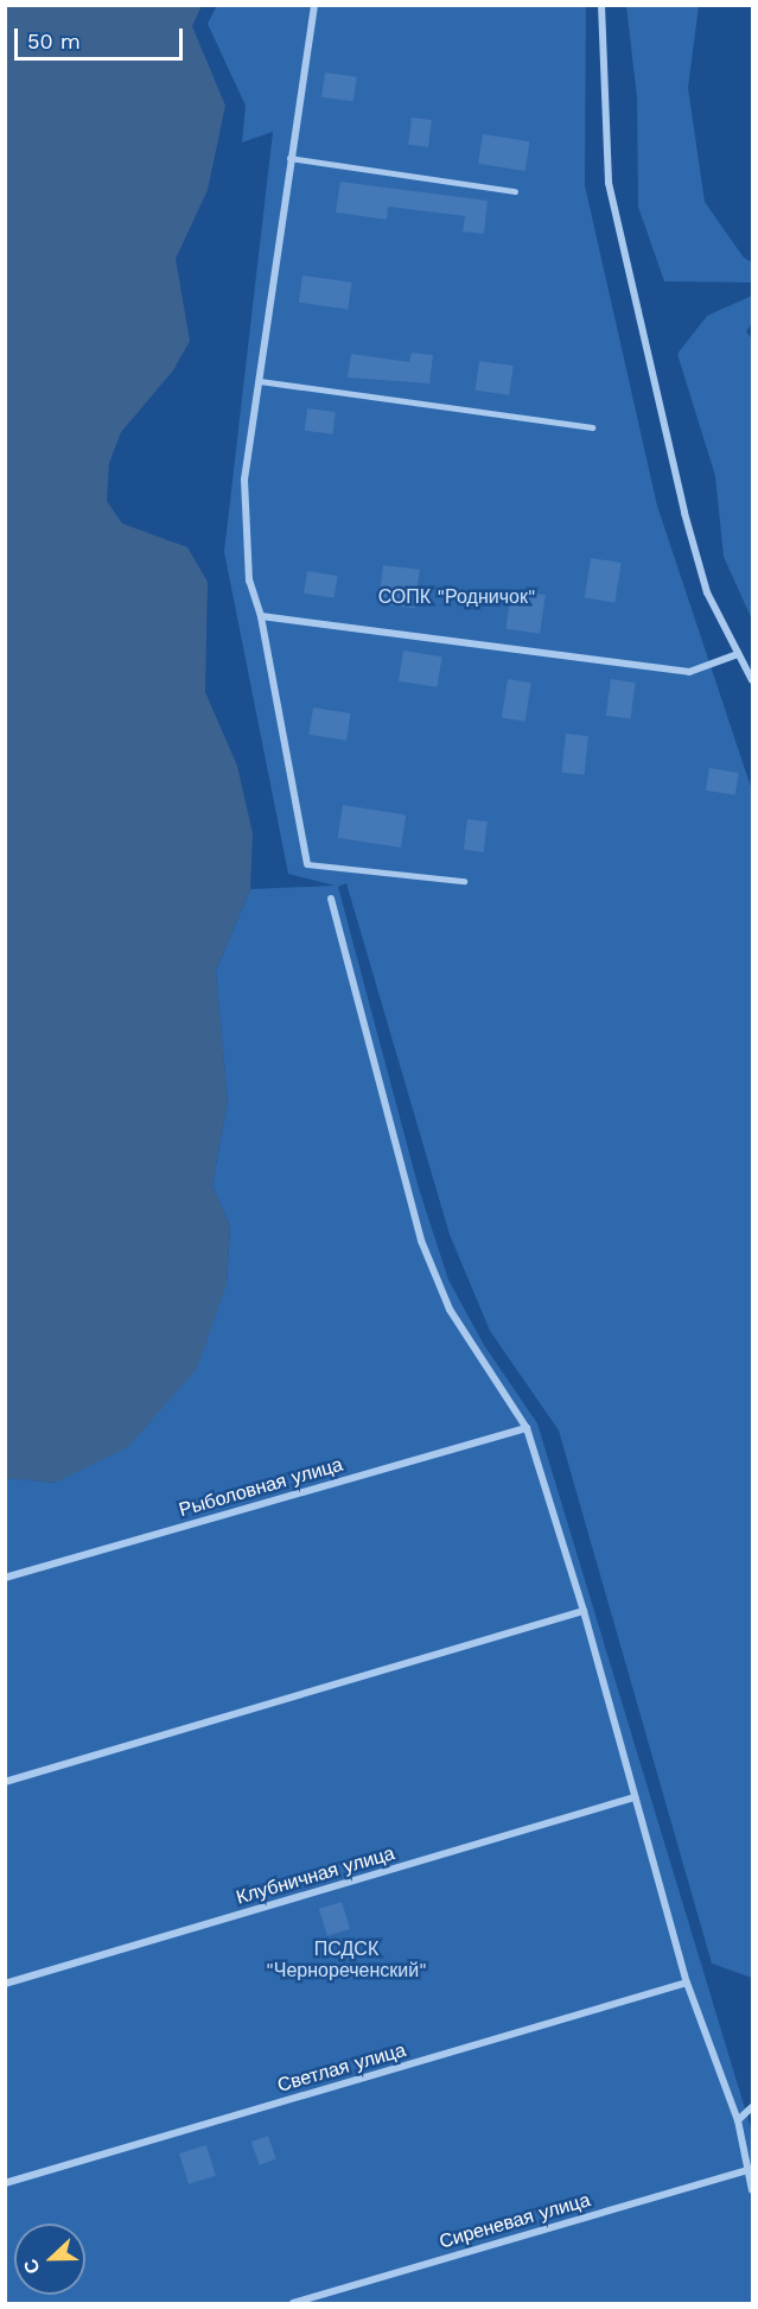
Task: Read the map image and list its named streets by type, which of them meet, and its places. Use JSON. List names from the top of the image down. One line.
{"streets":{"street":["Рыболовная улица","Клубничная улица","Светлая улица","Сиреневая улица"]},"parks":["СОПК \"Родничок\"","ПСДСК \"Чернореченский\""],"scale_bar":"50 m","north":"left"}
